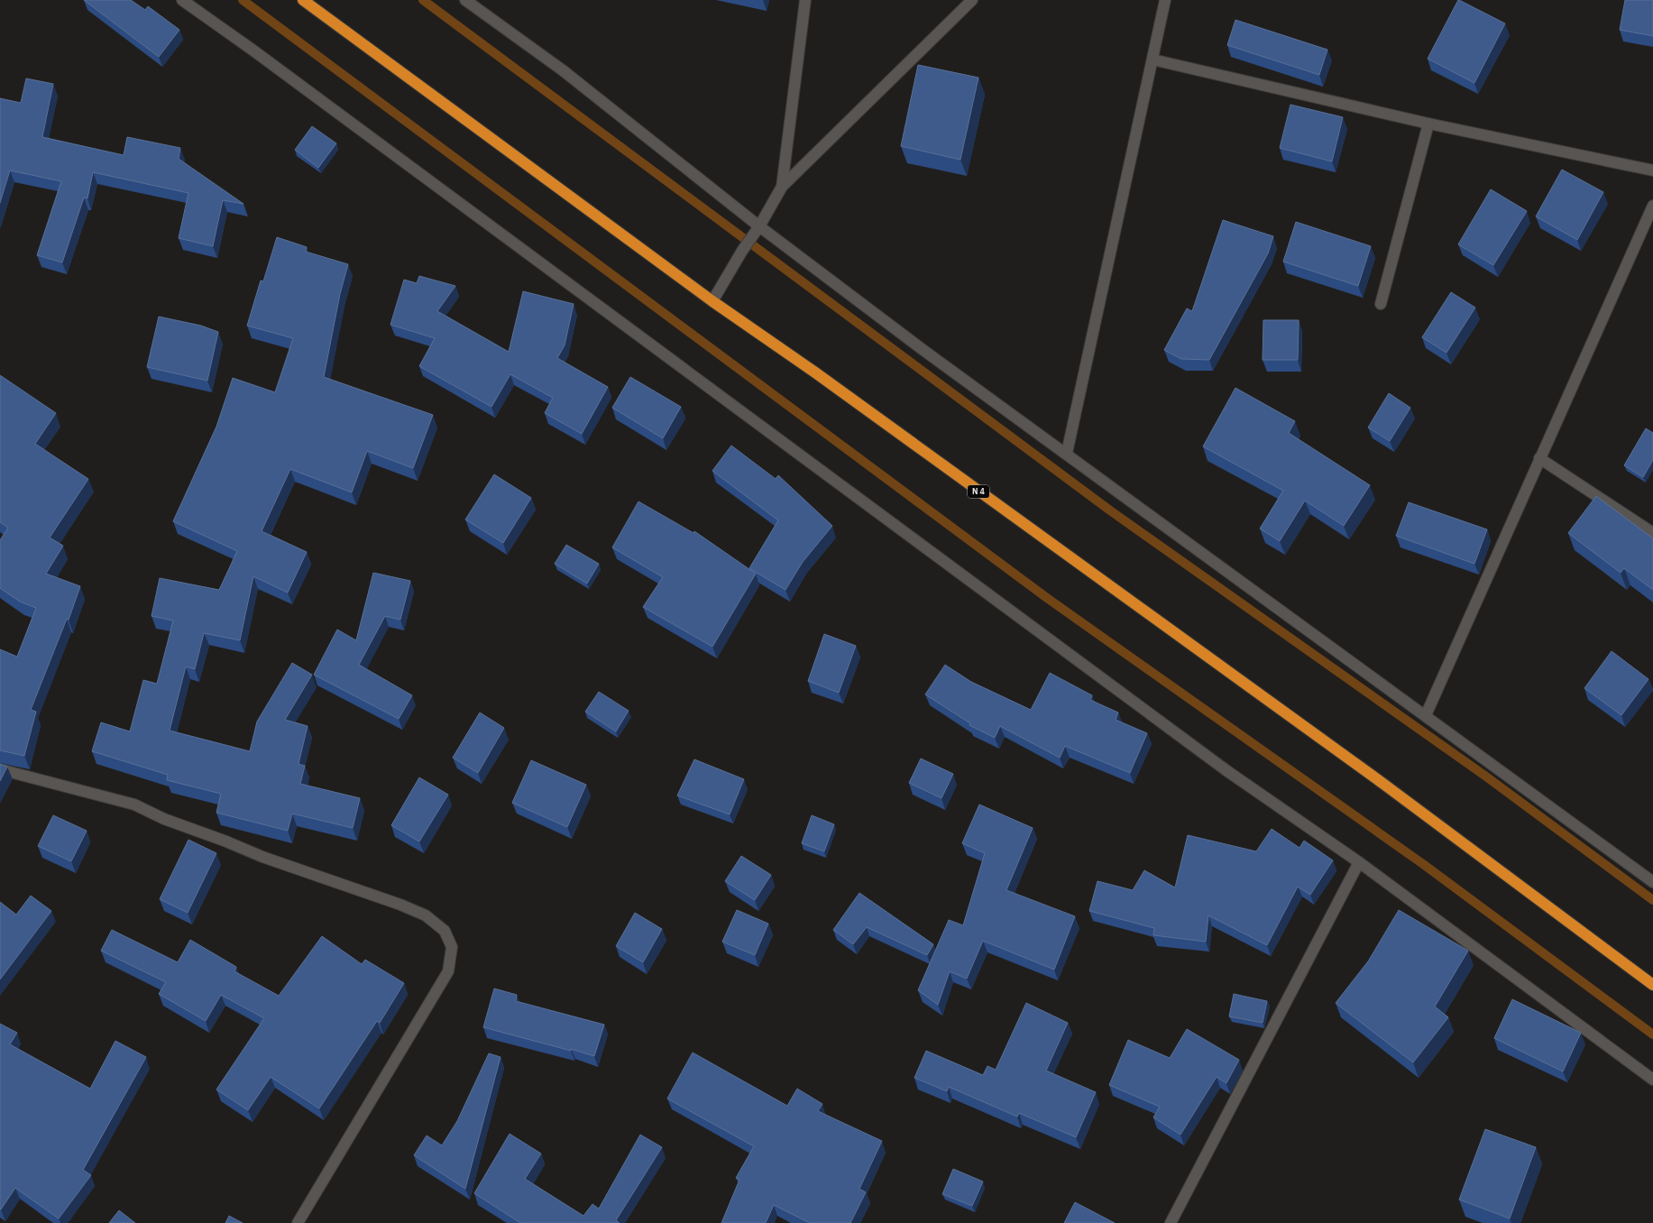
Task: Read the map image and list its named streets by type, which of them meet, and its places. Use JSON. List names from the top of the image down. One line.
{"streets":{"highway":["N 4"]}}
